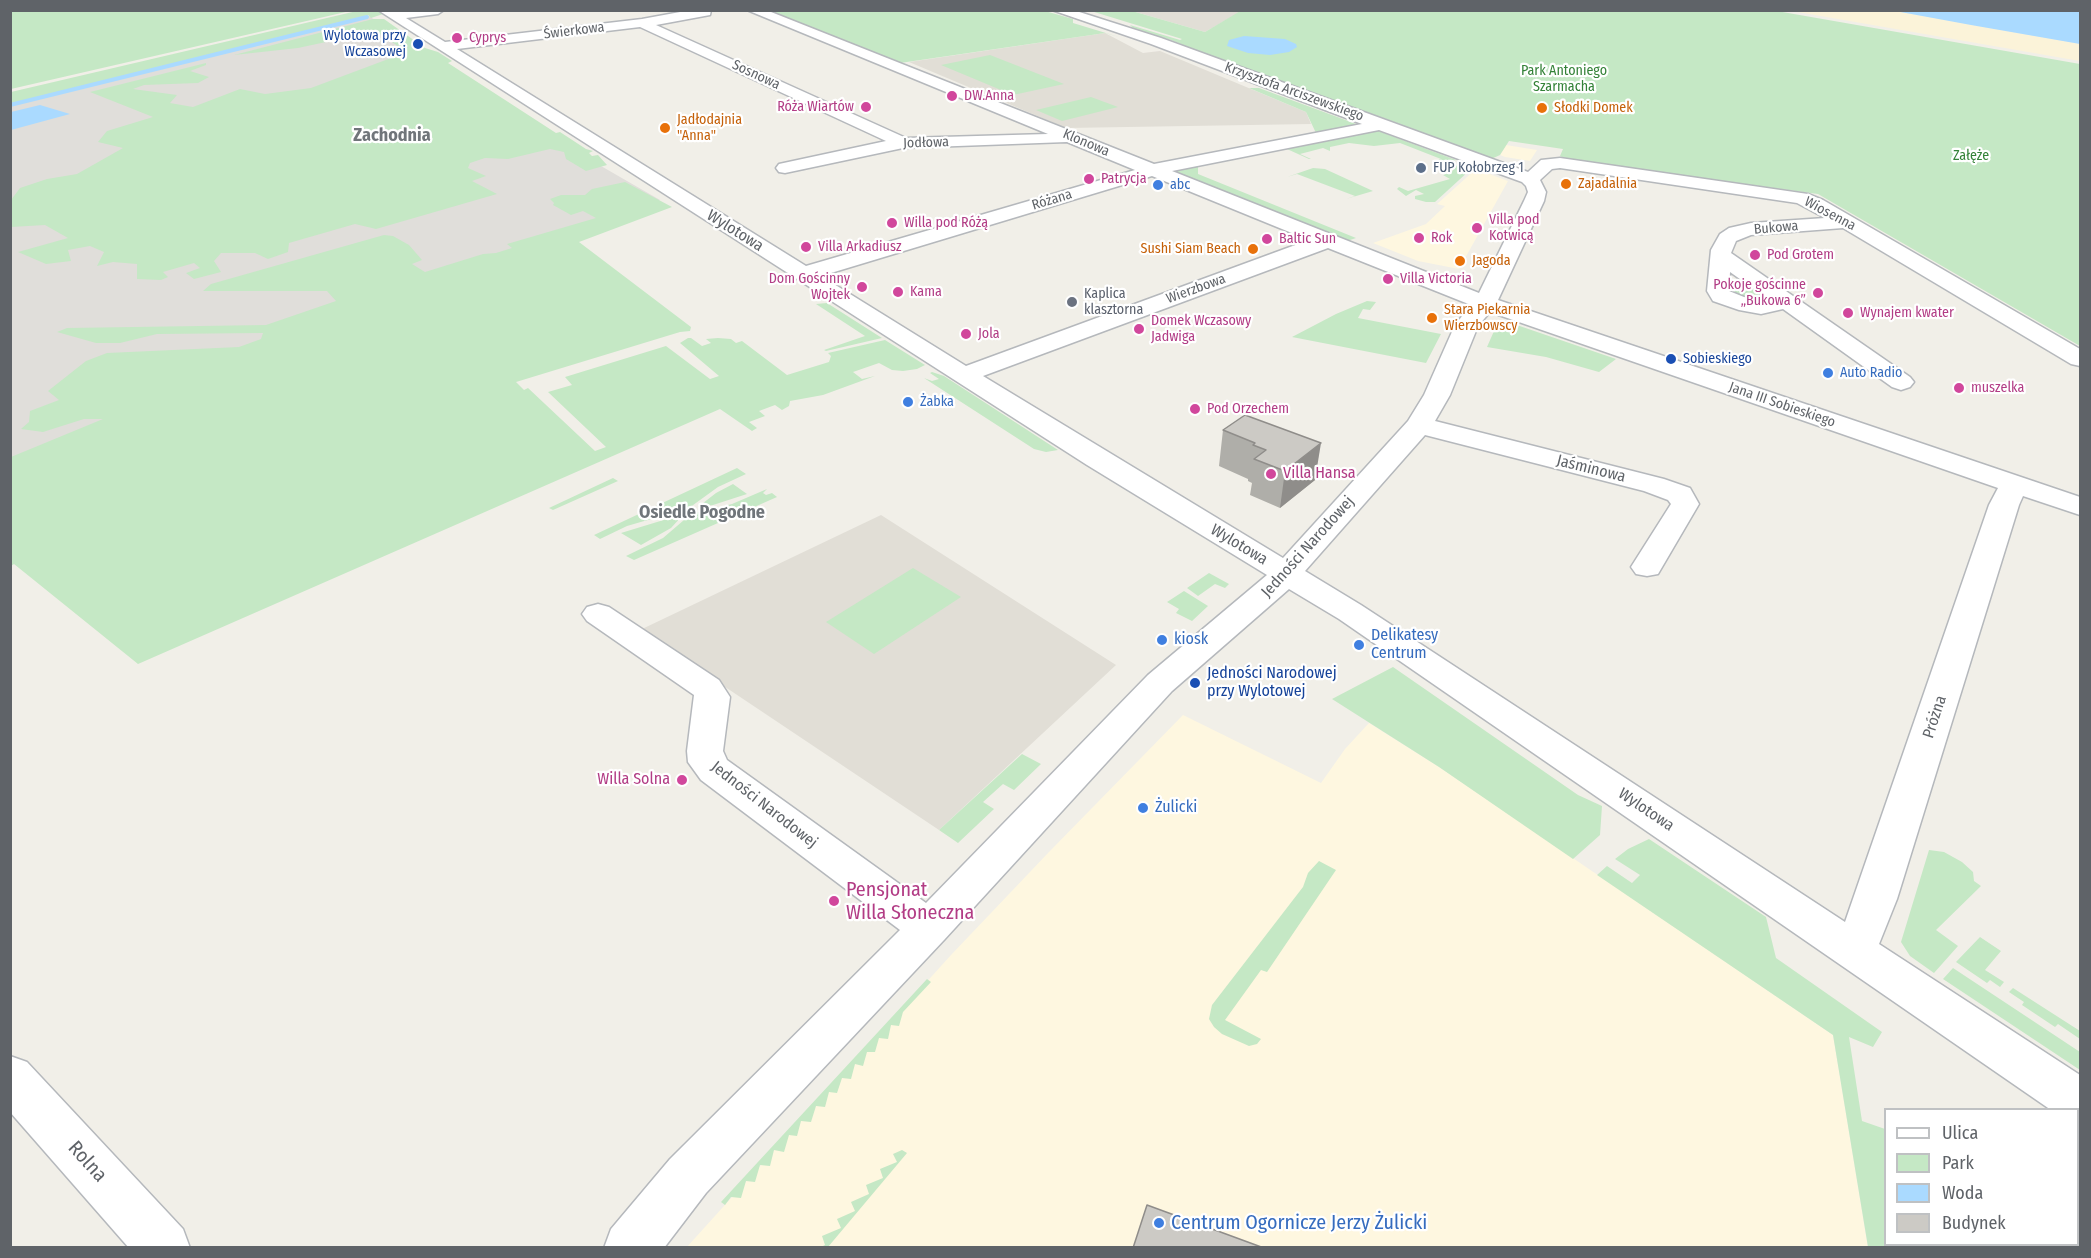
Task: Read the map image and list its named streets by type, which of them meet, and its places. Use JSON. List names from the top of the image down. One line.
{"streets":{"street":["Świerkowa","Sosnowa","Krzysztofa Arciszewskiego","Jodłowa","Klonowa","Różana","Wiosenna","Bukowa","Wylotowa","Wierzbowa","Jana III Sobieskiego","Jaśminowa","Jedności Narodowej","Próżna","Rolna"]},"crossings":[["Świerkowa","Sosnowa"],["Świerkowa","Wylotowa"],["Sosnowa","Jodłowa"],["Krzysztofa Arciszewskiego","Różana"],["Krzysztofa Arciszewskiego","Wiosenna"],["Krzysztofa Arciszewskiego","Jedności Narodowej"],["Jodłowa","Klonowa"],["Klonowa","Różana"],["Klonowa","Wierzbowa"],["Klonowa","Jana III Sobieskiego"],["Klonowa","Jedności Narodowej"],["Różana","Wylotowa"],["Wiosenna","Bukowa"],["Wiosenna","Jedności Narodowej"],["Wylotowa","Wierzbowa"],["Wylotowa","Jedności Narodowej"],["Wylotowa","Próżna"],["Jana III Sobieskiego","Jedności Narodowej"],["Jana III Sobieskiego","Próżna"],["Jaśminowa","Jedności Narodowej"]],"districts":["Zachodnia","Osiedle Pogodne"],"parks":["Park Antoniego Szarmacha","Załęże"],"places":["Cyprys","Wylotowa przy Wczasowej","DW.Anna","Róża Wiartów","Słodki Domek","Jadłodajnia \"Anna\"","FUP Kołobrzeg 1","Patrycja","Zajadalnia","abc","Willa pod Różą","Villa pod Kotwicą","Rok","Baltic Sun","Villa Arkadiusz","Sushi Siam Beach","Pod Grotem","Jagoda","Villa Victoria","Dom Gościnny Wojtek","Kama","Pokoje gościnne „Bukowa 6”","Kaplica klasztorna","Wynajem kwater","Stara Piekarnia Wierzbowscy","Domek Wczasowy Jadwiga","Jola","Sobieskiego","Auto Radio","muszelka","Żabka","Pod Orzechem","Villa Hansa","kiosk","Delikatesy Centrum","Jedności Narodowej przy Wylotowej","Willa Solna","Żulicki","Pensjonat Willa Słoneczna","Centrum Ogornicze Jerzy Żulicki"],"legend":["Ulica","Park","Woda","Budynek"]}
